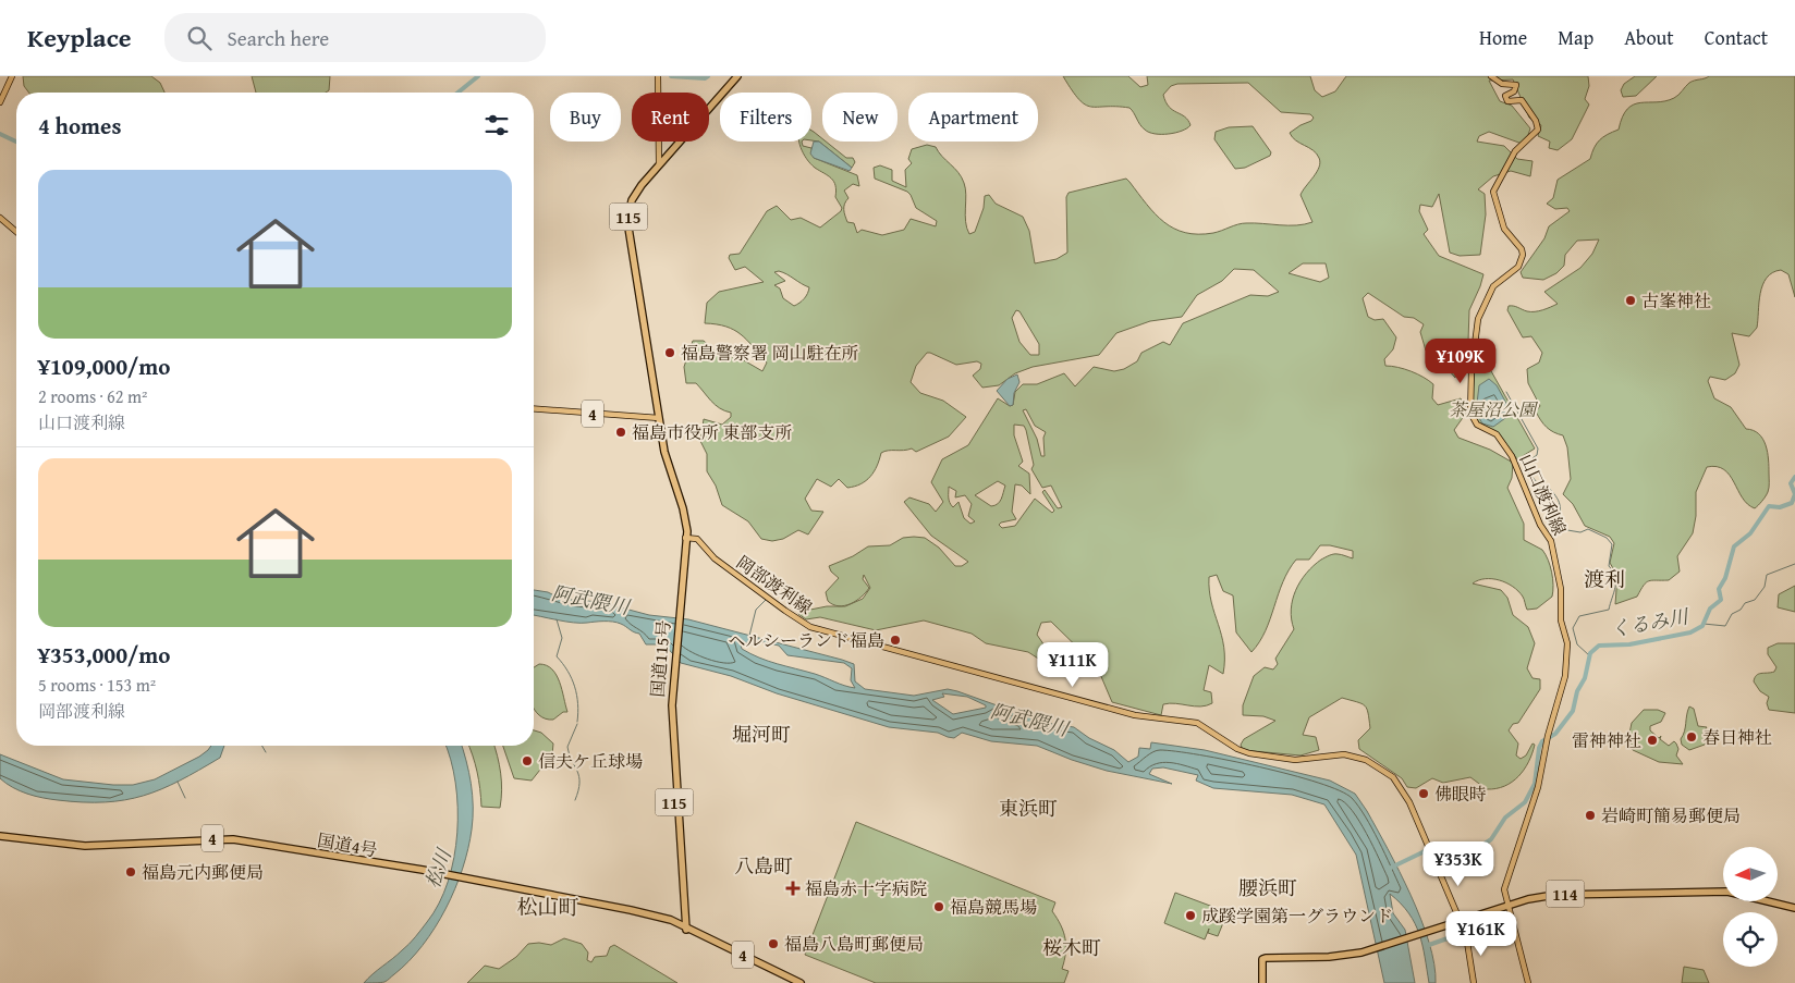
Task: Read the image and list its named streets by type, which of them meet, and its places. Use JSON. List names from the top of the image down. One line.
{"streets":{"highway":["115","4","国道115号","国道4号","114"],"main road":["山口渡利線","岡部渡利線"]},"crossings":[["4","国道115号"],["4","国道4号"],["山口渡利線","114"],["岡部渡利線","国道115号"],["岡部渡利線","114"],["国道115号","国道4号"]],"districts":["渡利","堀河町","東浜町","八島町","腰浜町","松山町","桜木町"],"water":["阿武隈川","くるみ川","松川"],"parks":["茶屋沼公園"],"places":{"other":["古峯神社","福島警察署 岡山駐在所","福島市役所 東部支所","ヘルシーランド福島","春日神社","雷神神社","信夫ケ丘球場","佛眼時","岩崎町簡易郵便局","福島元内郵便局","福島競馬場","成蹊学園第一グラウンド","福島八島町郵便局"],"health":["福島赤十字病院"]},"north":"left","page":{"header":"Keyplace","search":"Search here","nav":["Home","Map","About","Contact"],"chip":["Buy","Rent","Filters","New","Apartment"],"heading":"4 homes","list":[{"name":"¥109,000/mo","note":"2 rooms · 62 m² · 山口渡利線"},{"name":"¥353,000/mo","note":"5 rooms · 153 m² · 岡部渡利線"}],"price":["¥109K","¥111K","¥353K","¥161K"]}}
